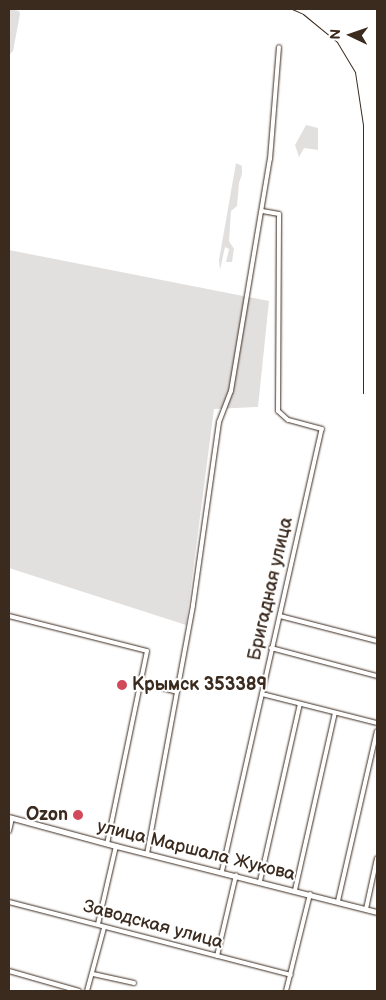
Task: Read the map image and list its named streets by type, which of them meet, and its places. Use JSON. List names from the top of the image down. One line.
{"streets":{"main road":["улица Маршала Жукова"],"street":["Бригадная улица","Заводская улица"]},"crossings":[["Бригадная улица","улица Маршала Жукова"]],"places":["Крымск 353389","Ozon"],"north":"left"}
